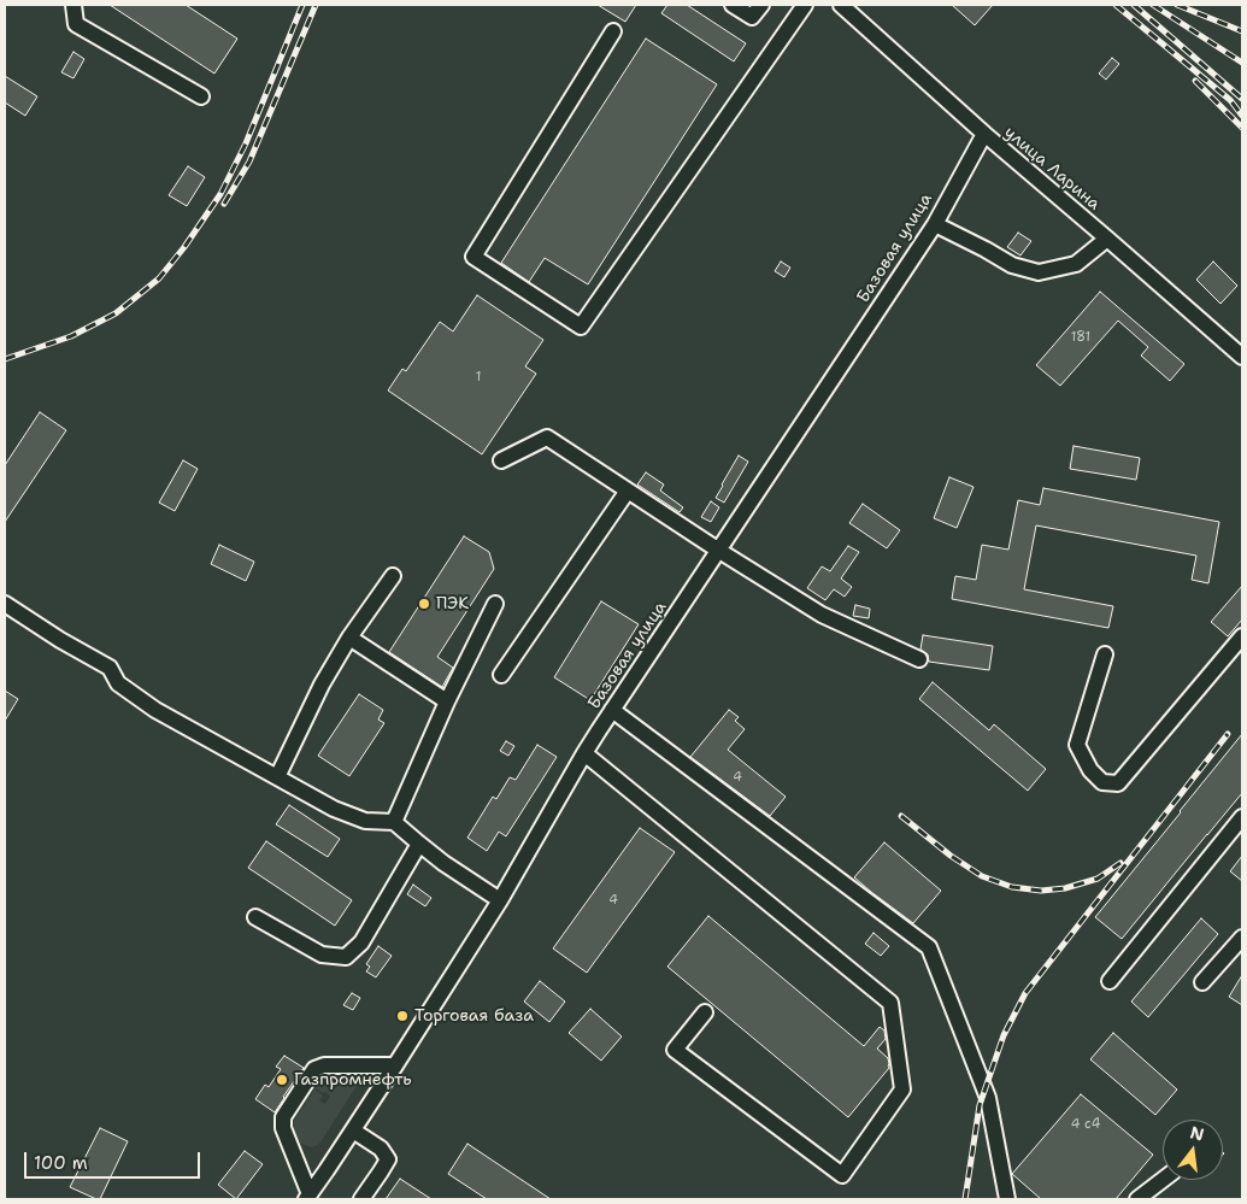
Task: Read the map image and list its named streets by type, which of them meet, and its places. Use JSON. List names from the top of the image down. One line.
{"streets":{"street":["улица Ларина","Базовая улица"]},"crossings":[["улица Ларина","Базовая улица"]],"places":["ПЭК","Торговая база","Газпромнефть"],"house_numbers":["181","1","4","4","4 с4"],"scale_bar":"100 m","north":"top"}
